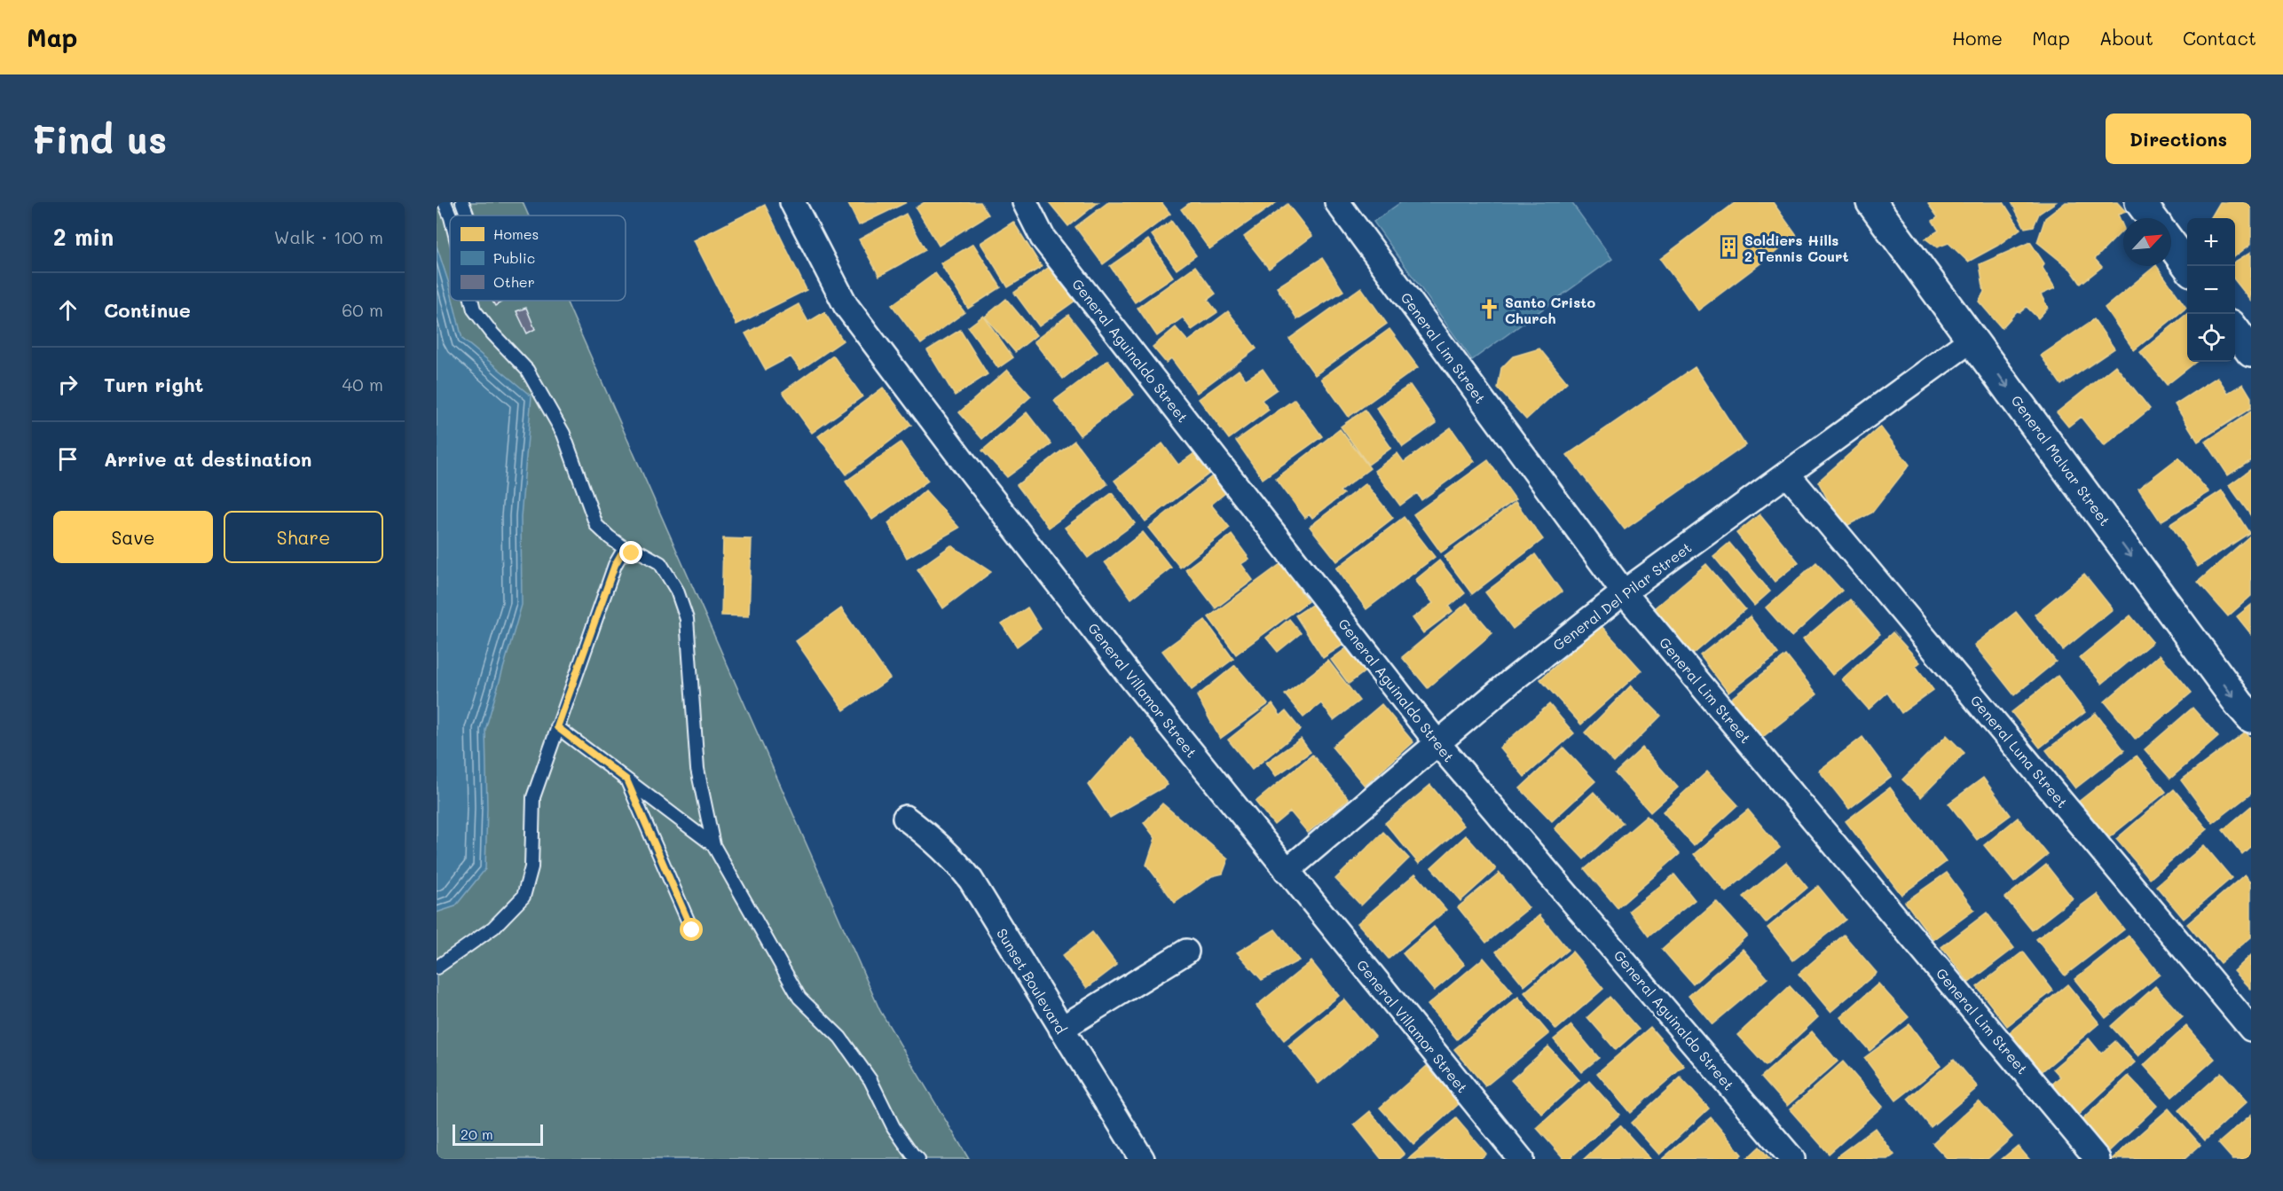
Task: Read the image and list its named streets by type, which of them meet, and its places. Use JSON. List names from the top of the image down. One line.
{"streets":{"street":["General Lim Street","General Aguinaldo Street","General Malvar Street","General Del Pilar Street","General Villamor Street","General Luna Street","Sunset Boulevard"]},"crossings":[["General Lim Street","General Del Pilar Street"],["General Aguinaldo Street","General Del Pilar Street"],["General Malvar Street","General Del Pilar Street"],["General Del Pilar Street","General Villamor Street"],["General Del Pilar Street","General Luna Street"]],"one_way":["General Malvar Street"],"places":{"building":["Soldiers Hills 2 Tennis Court"],"church":["Santo Cristo Church"]},"legend":["Homes","Public","Other"],"scale_bar":"20 m","north":"top right","page":{"header":"Map","nav":["Home","Map","About","Contact"],"buttons":["Directions",["Save","Share"]],"title":"Find us","heading":["2 min","Walk · 100 m"],"map_buttons":["+","−"],"list":[["Continue","60 m"],["Turn right","40 m"],"Arrive at destination"],"scale":"20 m"}}
